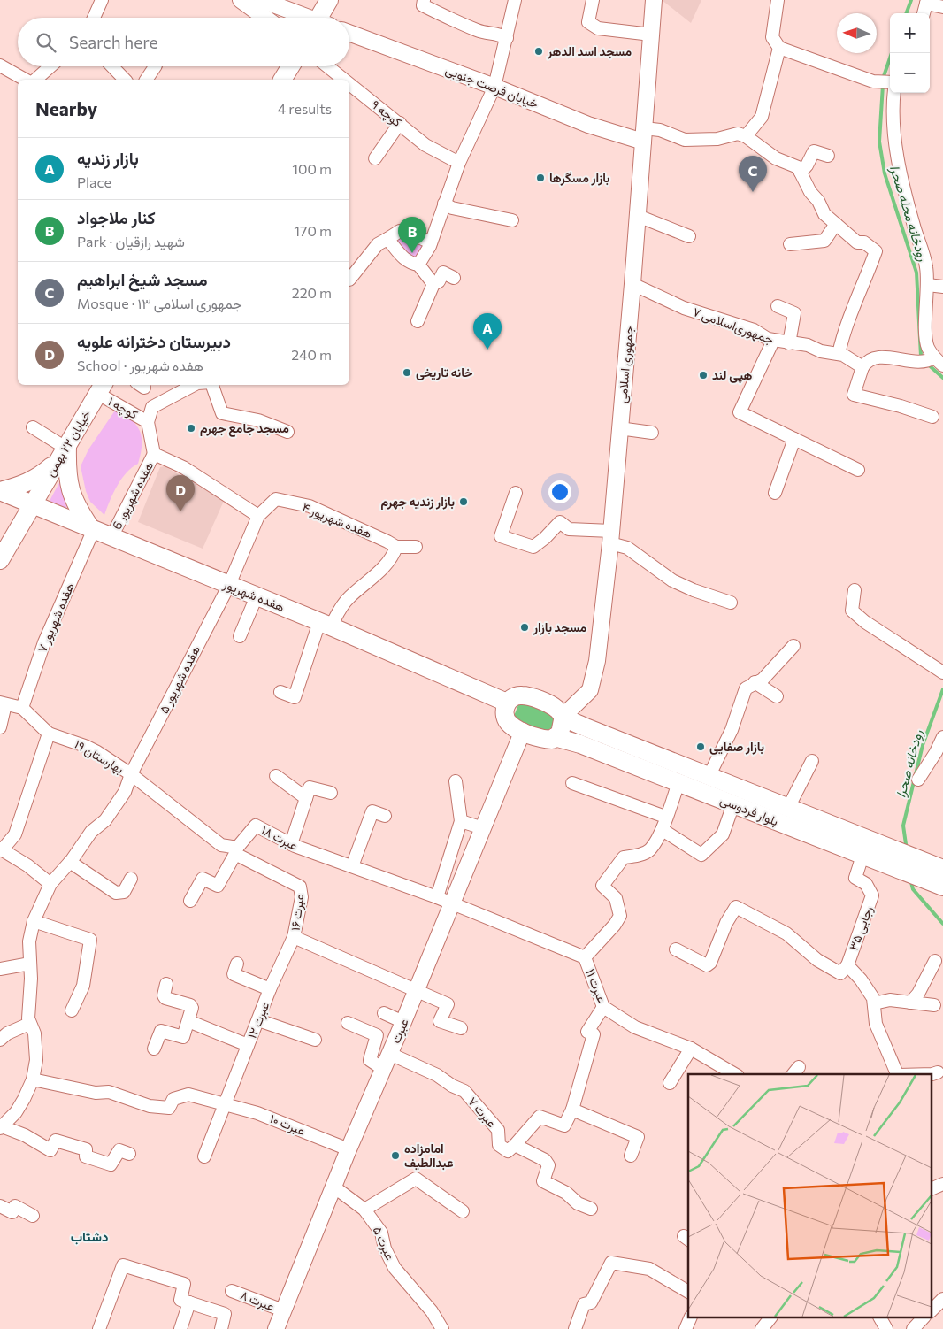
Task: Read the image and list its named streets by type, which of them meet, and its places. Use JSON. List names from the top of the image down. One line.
{"streets":{"main road":["خیابان ۲۲ بهمن","هفده شهریور","بلوار فردوسی"],"street":["خیابان فرصت جنوبی","کوچه ۹","جمهوری‌اسلامی ۷","جمهوری اسلامی","کوچه ۱","هفده شهریور 6","هفده شهریور ۴","هفده شهریور ۷","هفده شهریور ۵","بهارستان ۱۹","عبرت ۱۸","عبرت ۱۶","رجایی ۳۵","عبرت ۱۱","عبرت ۱۲","عبرت","عبرت ۷","عبرت ۱۰","عبرت ۵","عبرت ۸"]},"crossings":[["خیابان فرصت جنوبی","جمهوری اسلامی"],["جمهوری‌اسلامی ۷","جمهوری اسلامی"],["جمهوری اسلامی","بلوار فردوسی"],["کوچه ۱","خیابان ۲۲ بهمن"],["خیابان ۲۲ بهمن","هفده شهریور"],["هفده شهریور 6","هفده شهریور"],["هفده شهریور ۴","هفده شهریور"],["هفده شهریور ۴","هفده شهریور ۵"],["هفده شهریور","هفده شهریور ۷"],["هفده شهریور","هفده شهریور ۵"],["هفده شهریور","بلوار فردوسی"],["هفده شهریور ۷","بهارستان ۱۹"],["هفده شهریور ۵","بهارستان ۱۹"],["هفده شهریور ۵","عبرت ۱۰"],["بلوار فردوسی","رجایی ۳۵"],["بلوار فردوسی","عبرت"],["عبرت ۱۸","عبرت ۱۶"],["عبرت ۱۸","عبرت ۱۱"],["عبرت ۱۸","عبرت"],["عبرت ۱۶","عبرت ۱۲"],["عبرت ۱۶","عبرت"],["عبرت ۱۱","عبرت"],["عبرت ۱۲","عبرت ۱۰"],["عبرت","عبرت ۷"],["عبرت","عبرت ۱۰"],["عبرت","عبرت ۵"],["عبرت","عبرت ۸"]],"districts":["دشتاب"],"water":["رودخانه محله صحرا","رودخانه صحرا"],"places":["مسجد اسد الدهر","بازار مسگرها","خانه تاریخی","هپی لند","مسجد جامع جهرم","بازار زندیه جهرم","مسجد بازار","بازار صفایی","امامزاده عبدالطیف"],"north":"left","page":{"map_buttons":["+","−"],"search":"Search here","heading":["Nearby","4 results"],"list":[{"mark":"A","name":"بازار زندیه","note":"Place","value":"100 m"},{"mark":"B","name":"کنار ملا‌جواد","note":"Park · شهید رازقیان","value":"170 m"},{"mark":"C","name":"مسجد شیخ ابراهیم","note":"Mosque · جمهوری اسلامی ۱۳","value":"220 m"},{"mark":"D","name":"دبیرستان دخترانه علویه","note":"School · هفده شهریور","value":"240 m"}],"pins":["C","B","A","D"]}}
